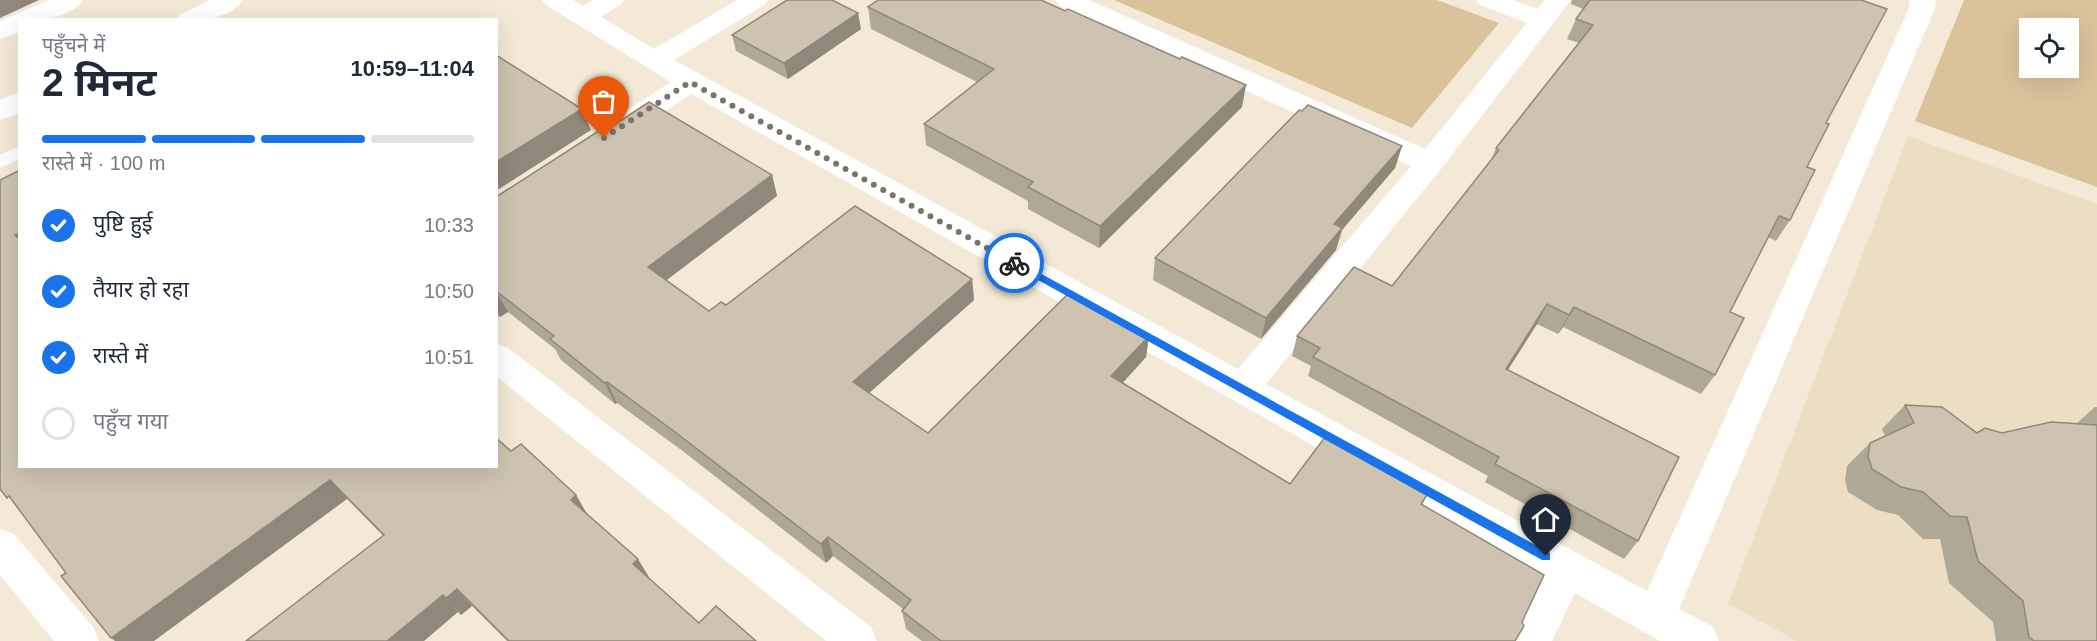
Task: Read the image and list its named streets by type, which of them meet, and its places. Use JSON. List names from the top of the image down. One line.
{"page":{"heading":["2 मिनट","पहुँचने में","10:59–11:04"],"bar":"रास्ते में · 100 m","list":[["पुष्टि हुई","10:33"],["तैयार हो रहा","10:50"],["रास्ते में","10:51"],"पहुँच गया"]}}
